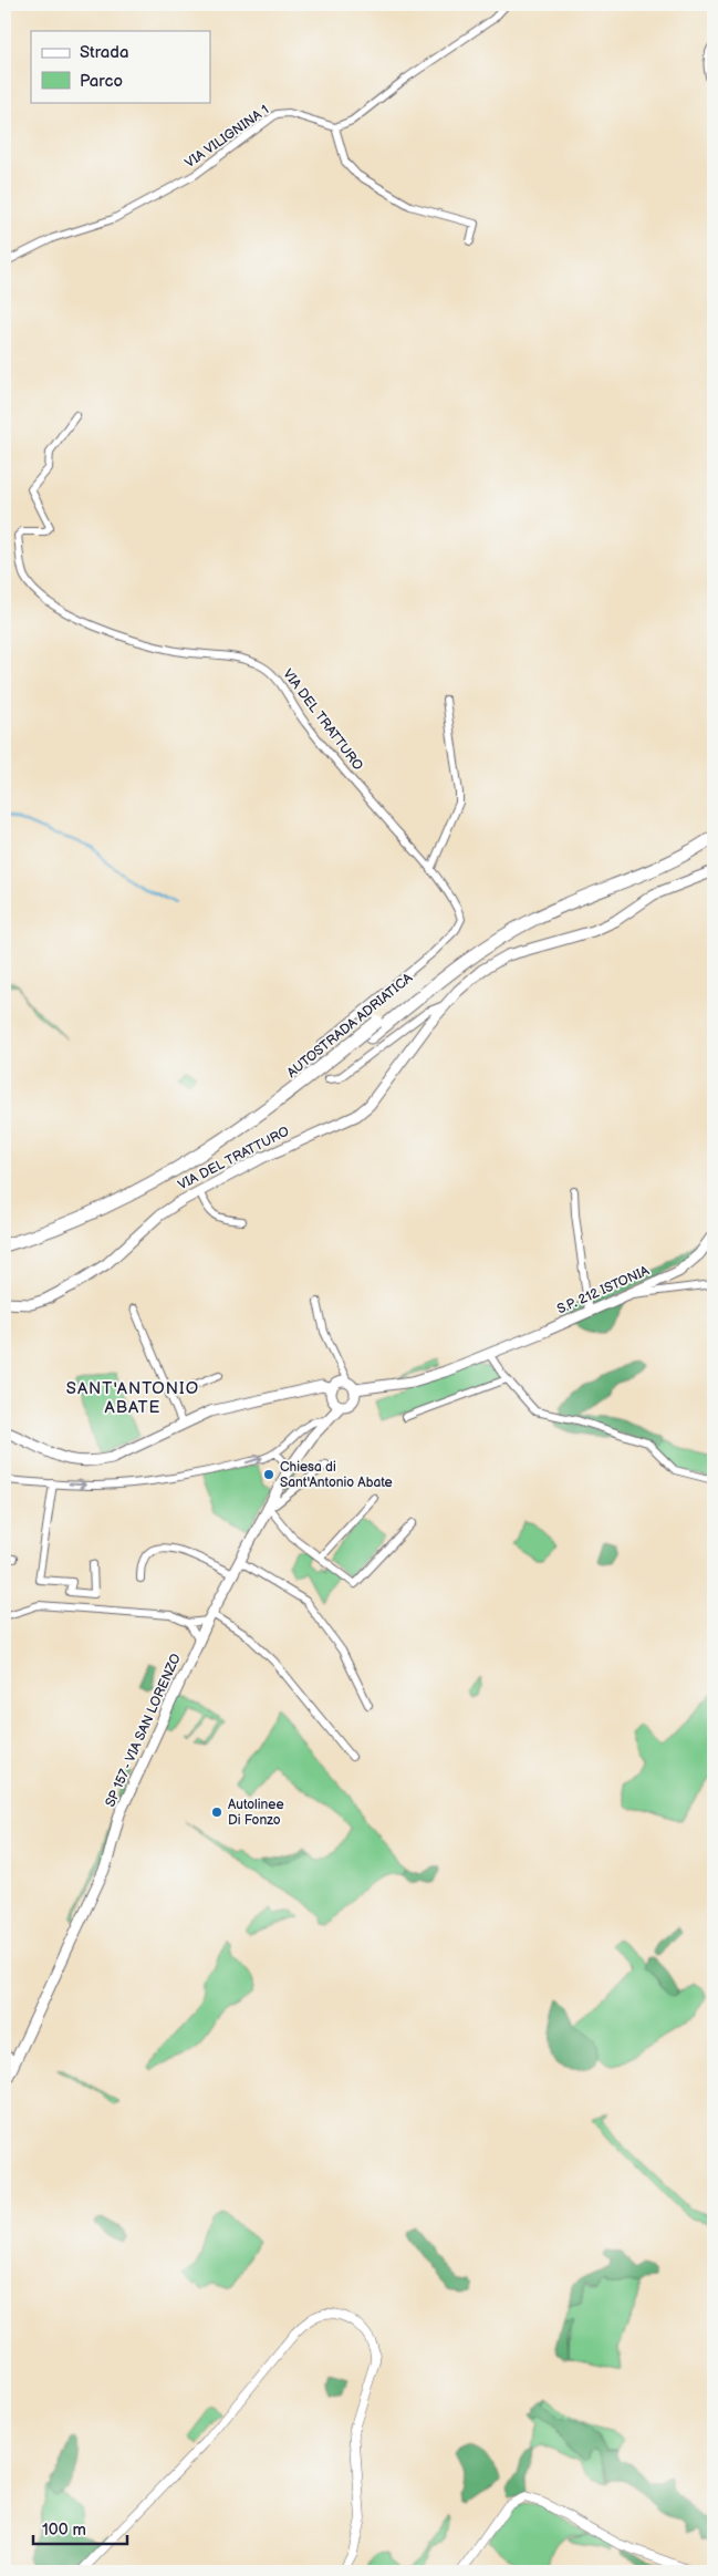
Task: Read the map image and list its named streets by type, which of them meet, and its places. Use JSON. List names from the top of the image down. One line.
{"streets":{"highway":["AUTOSTRADA ADRIATICA"],"main road":["VIA DEL TRATTURO","S.P. 212 ISTONIA","SP 157 - VIA SAN LORENZO"],"street":["VIA VILIGNINA 1"]},"crossings":[["S.P. 212 ISTONIA","SP 157 - VIA SAN LORENZO"]],"districts":["SANT'ANTONIO ABATE"],"places":["Chiesa di Sant'Antonio Abate","Autolinee Di Fonzo"],"legend":["Strada","Parco"],"scale_bar":"100 m"}
